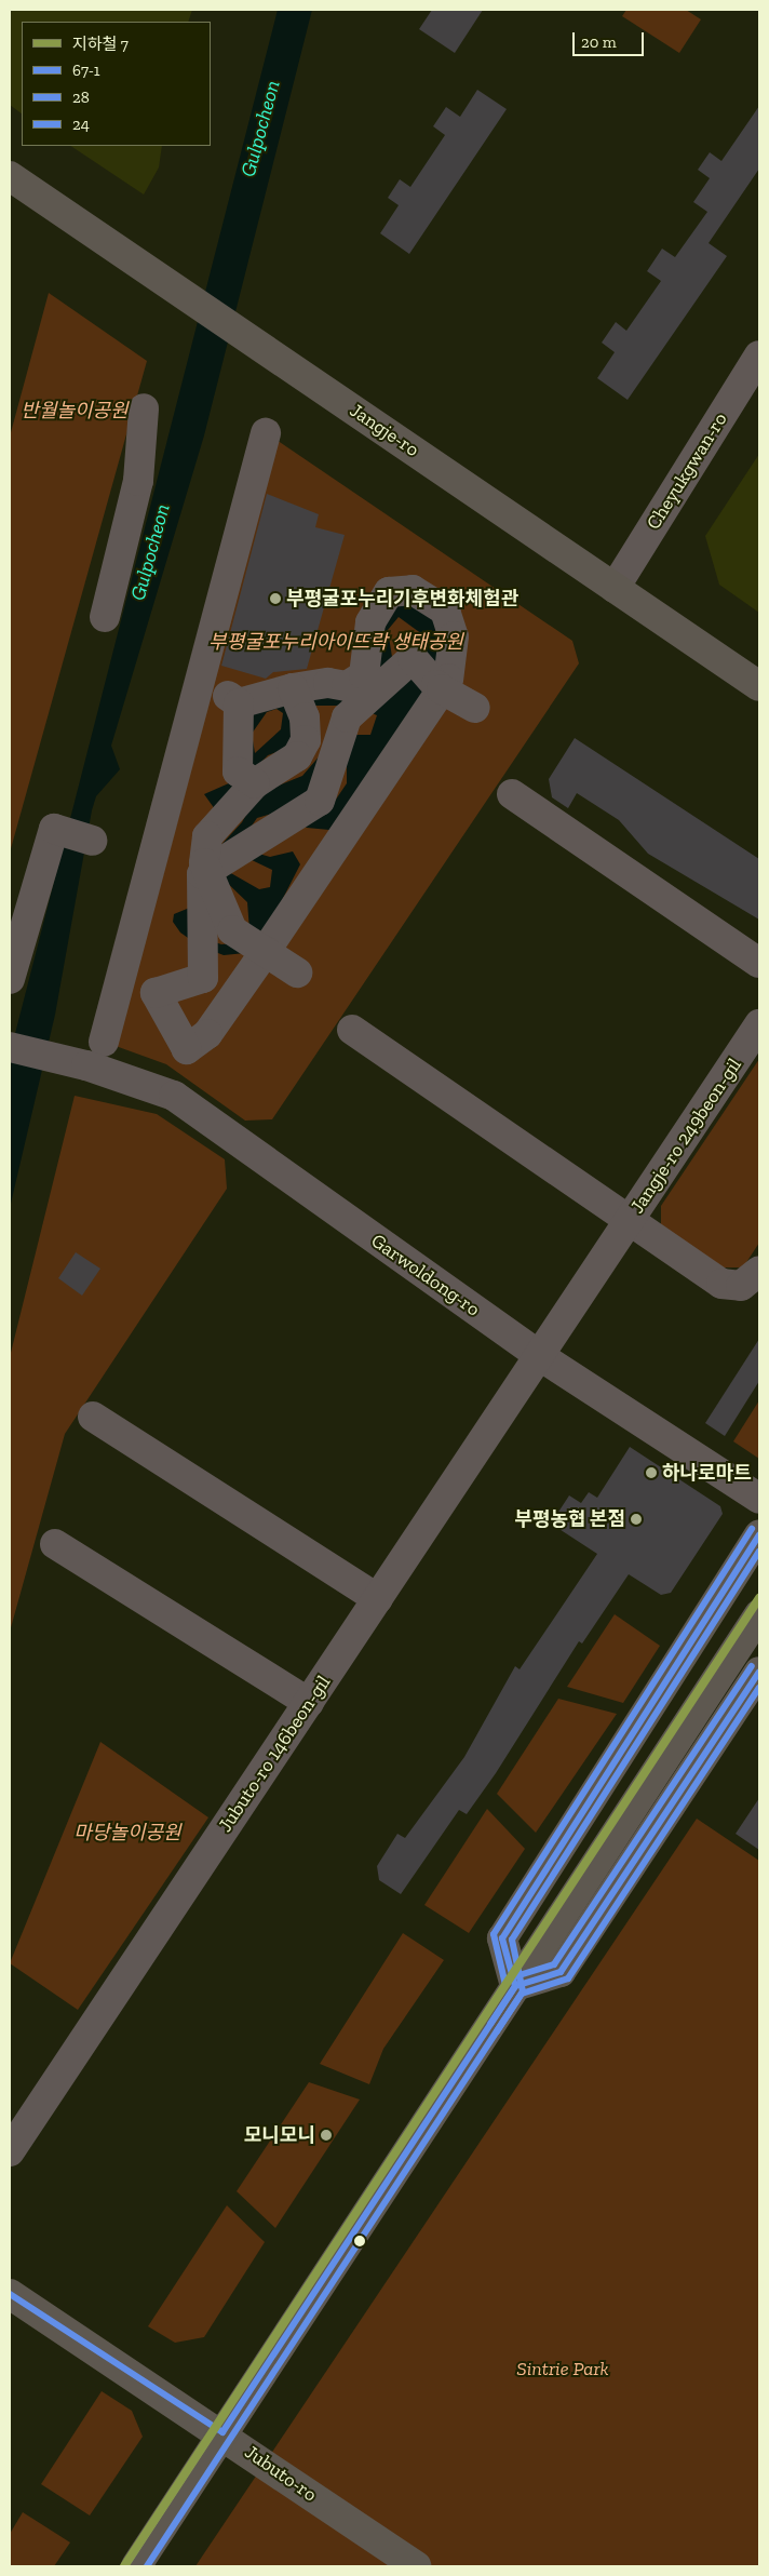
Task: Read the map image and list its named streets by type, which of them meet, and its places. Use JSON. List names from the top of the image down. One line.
{"streets":{"main road":["Jangje-ro","Jubuto-ro"],"street":["Cheyukgwan-ro","Jangje-ro 249beon-gil","Garwoldong-ro","Jubuto-ro 146beon-gil"]},"crossings":[["Jangje-ro","Cheyukgwan-ro"],["Jangje-ro 249beon-gil","Garwoldong-ro"],["Jangje-ro 249beon-gil","Jubuto-ro 146beon-gil"],["Garwoldong-ro","Jubuto-ro 146beon-gil"]],"water":["Gulpocheon"],"parks":["반월놀이공원","부평굴포누리아이뜨락 생태공원","마당놀이공원","Sintrie Park"],"places":["부평굴포누리기후변화체험관","하나로마트","부평농협 본점","모니모니"],"lines":["transit line 24","transit line 67-1","transit line 28","metro line 7"],"legend":["지하철 7","67-1","28","24"],"scale_bar":"20 m"}
